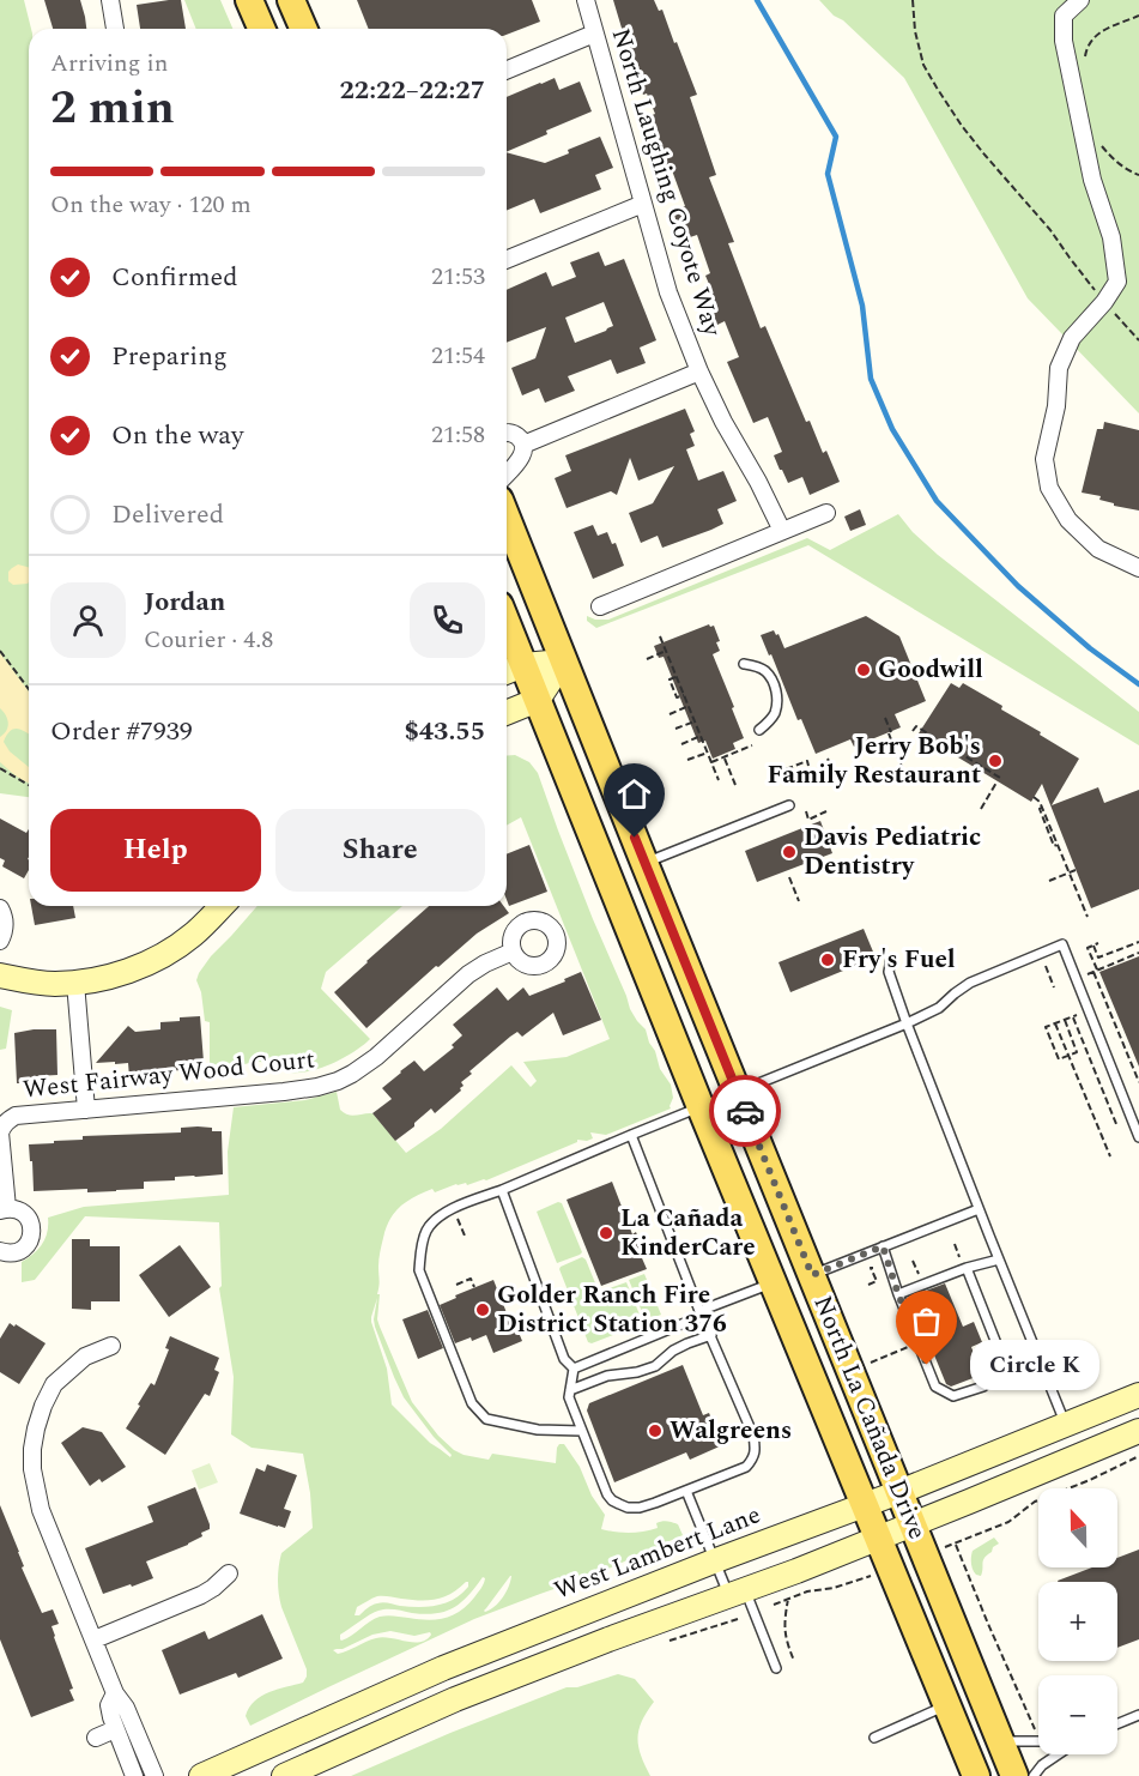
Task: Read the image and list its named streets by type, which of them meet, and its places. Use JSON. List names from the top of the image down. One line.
{"streets":{"main road":["North La Cañada Drive","West Lambert Lane"],"street":["North Laughing Coyote Way","West Fairway Wood Court"]},"crossings":[["North La Cañada Drive","West Lambert Lane"]],"places":["Goodwill","Jerry Bob's Family Restaurant","Davis Pediatric Dentistry","Fry's Fuel","La Cañada KinderCare","Golder Ranch Fire District Station 376","Circle K","Walgreens"],"north":"top","page":{"heading":["2 min","Arriving in","22:22–22:27"],"panel":["Jordan","Courier · 4.8","Order #7939","$43.55"],"bar":"On the way · 120 m","list":[["Confirmed","21:53"],["Preparing","21:54"],["On the way","21:58"],"Delivered"],"buttons":["Help","Share"],"bubble":"Circle K","map_buttons":["+","−"]}}
